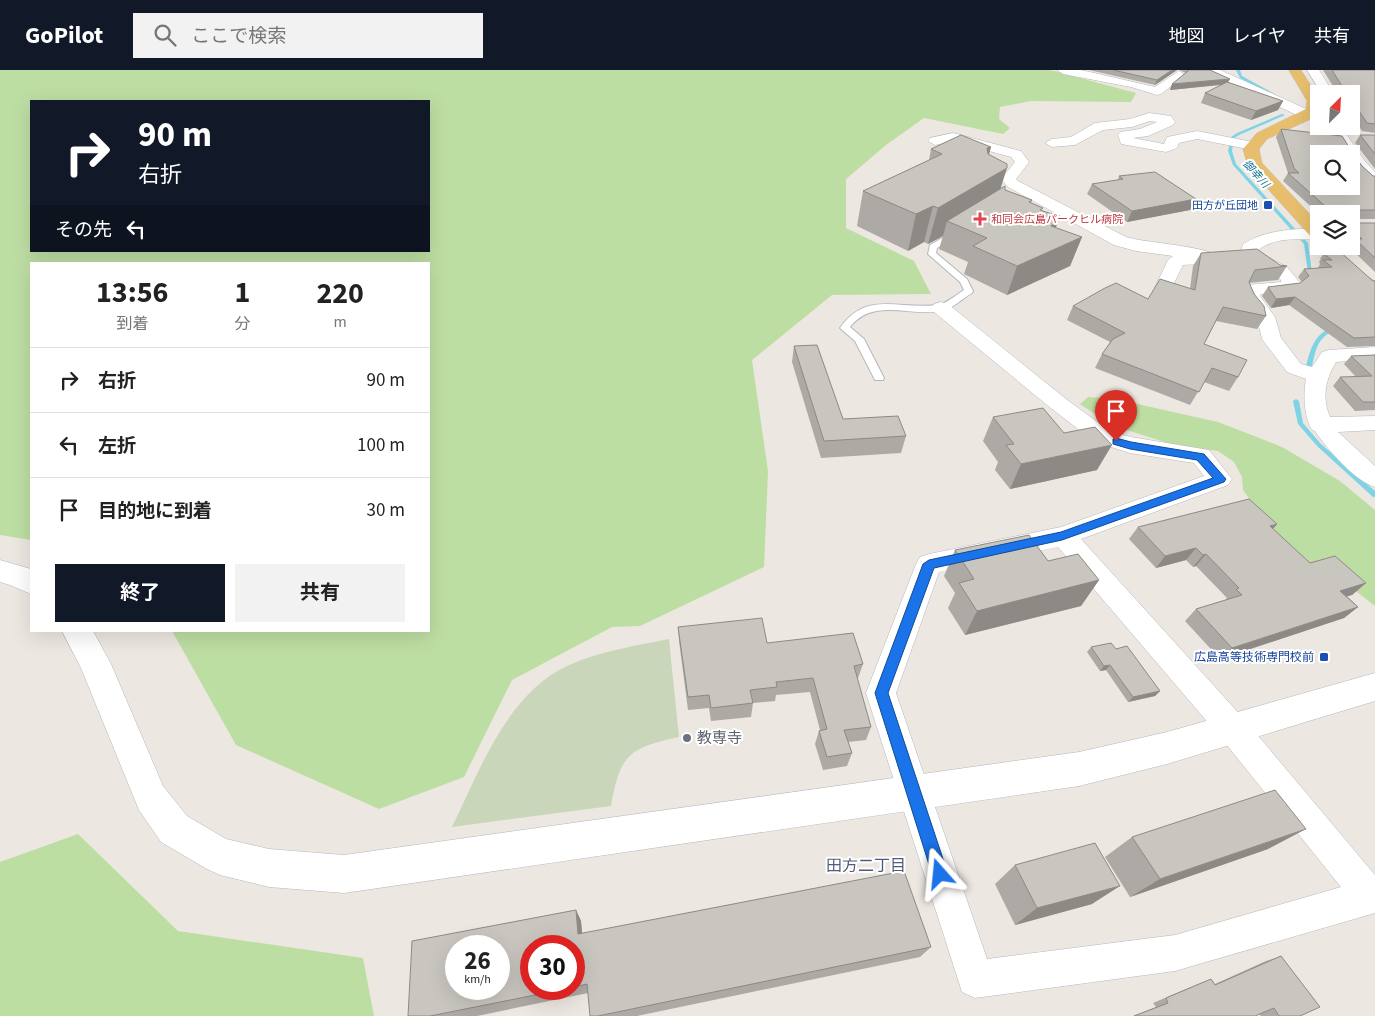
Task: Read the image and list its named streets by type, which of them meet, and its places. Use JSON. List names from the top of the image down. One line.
{"districts":["田方二丁目"],"water":["御幸川"],"places":{"transit":["田方が丘団地","広島高等技術専門校前"],"health":["和同会広島パークヒル病院"],"other":["教専寺"]},"north":"top right","page":{"header":"GoPilot","search":"ここで検索","nav":["地図","レイヤ","共有"],"turn":["90 m","右折"],"then":"その先","eta":["13:56","到着","1","分","220","m"],"list":[{"name":"右折","value":"90 m"},{"name":"左折","value":"100 m"},{"name":"目的地に到着","value":"30 m"}],"buttons":["終了","共有"],"speed":"26 km/h","limit":"30"}}
